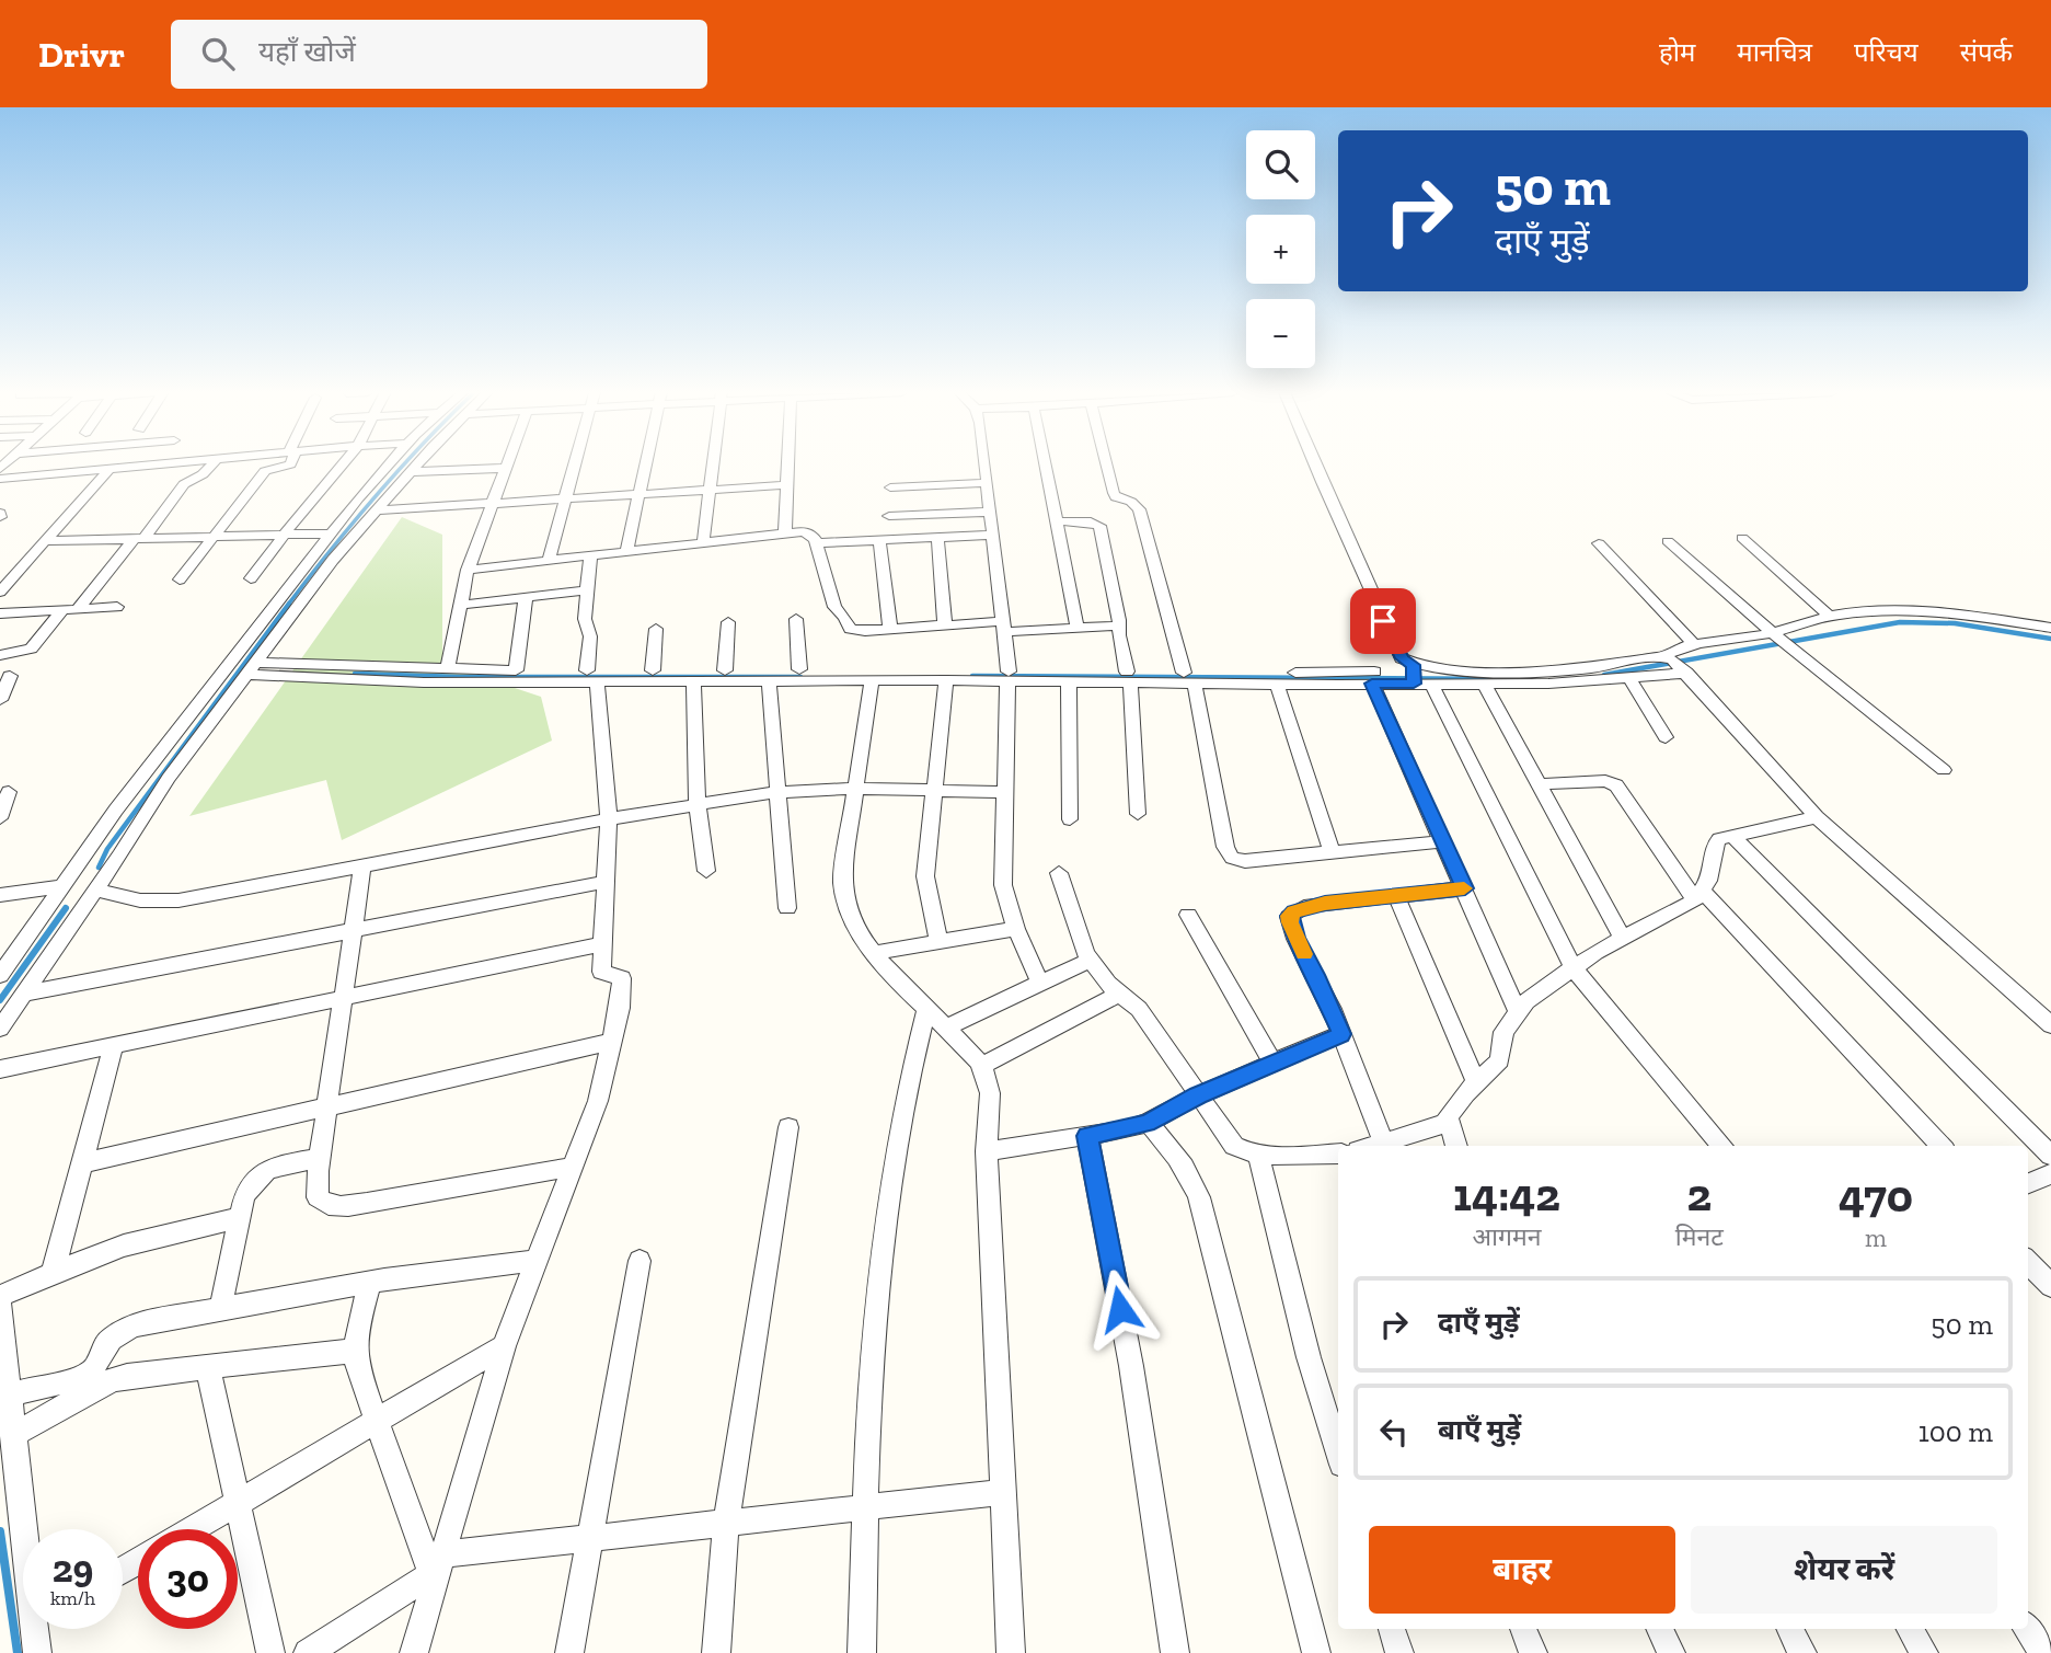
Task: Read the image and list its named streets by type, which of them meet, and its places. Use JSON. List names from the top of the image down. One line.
{"page":{"header":"Drivr","search":"यहाँ खोजें","nav":["होम","मानचित्र","परिचय","संपर्क"],"map_buttons":["+","−"],"turn":["50 m","दाएँ मुड़ें"],"eta":["14:42","आगमन","2","मिनट","470","m"],"list":[{"name":"दाएँ मुड़ें","value":"50 m"},{"name":"बाएँ मुड़ें","value":"100 m"}],"buttons":["बाहर","शेयर करें"],"speed":"29 km/h","limit":"30"}}
